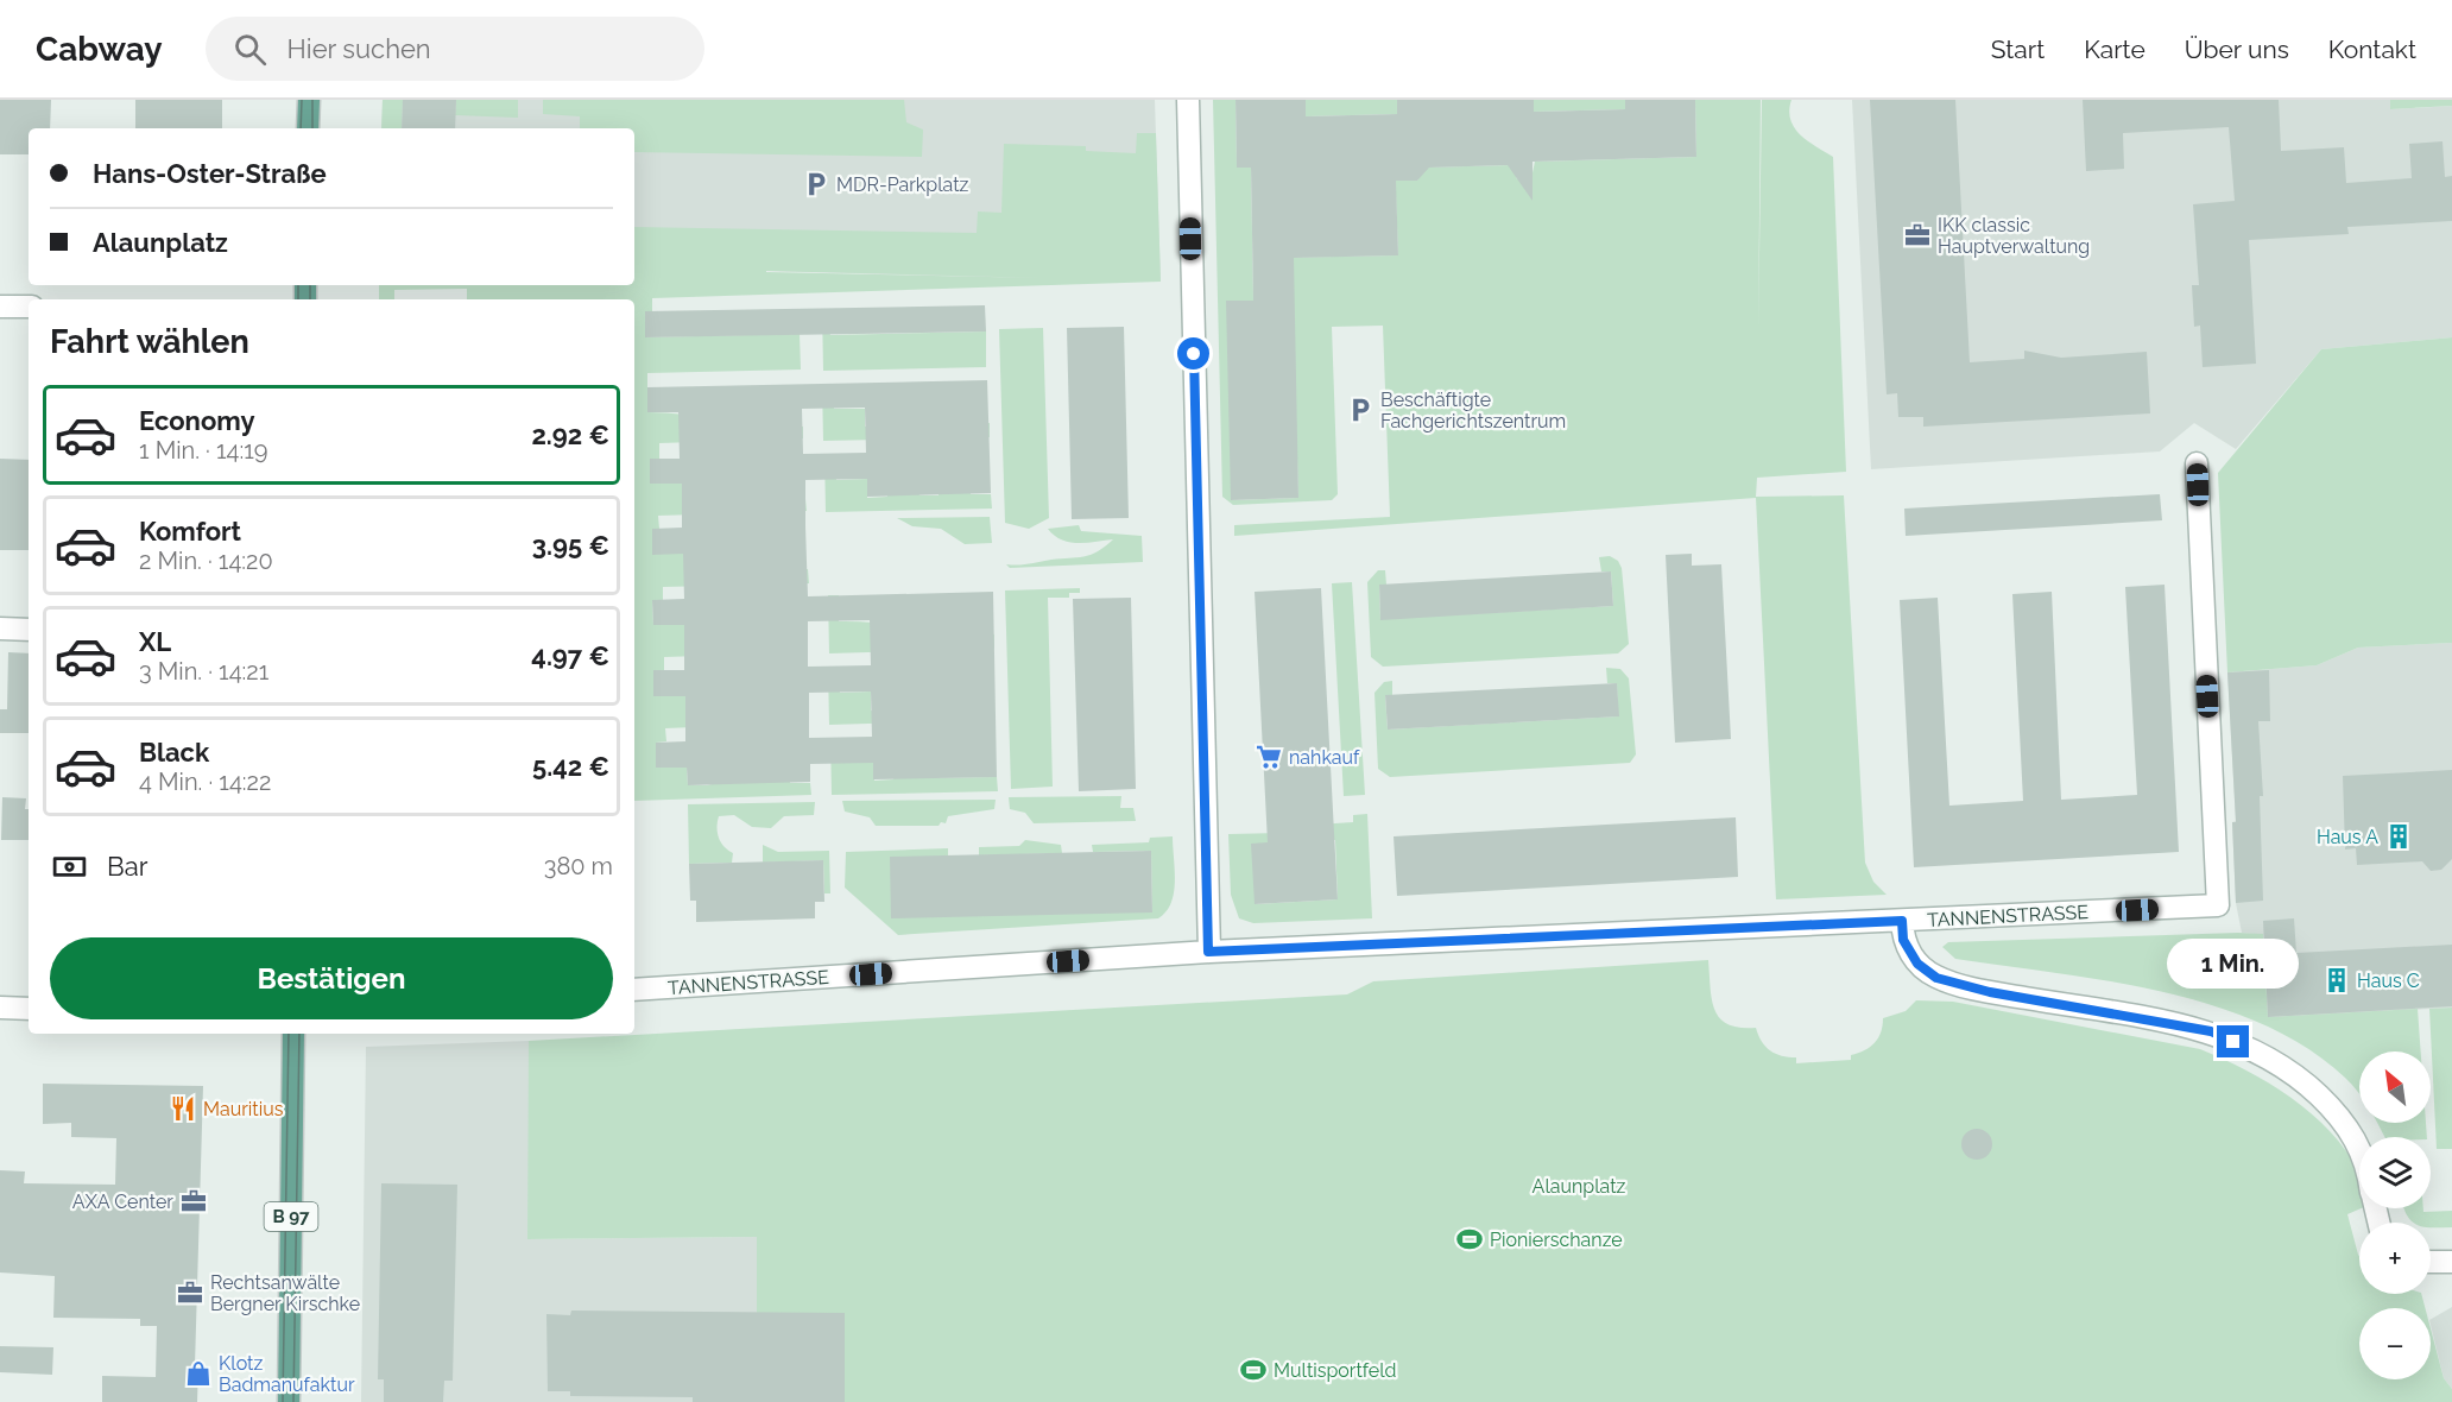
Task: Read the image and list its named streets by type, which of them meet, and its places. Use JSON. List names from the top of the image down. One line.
{"streets":{"main road":["B 97"],"street":["TANNENSTRASSE"]},"parks":["Alaunplatz"],"places":{"parking":["MDR-Parkplatz","Beschäftigte Fachgerichtszentrum"],"office":["IKK classic Hauptverwaltung","AXA Center","Rechtsanwälte Bergner Kirschke"],"supermarket":["nahkauf"],"building":["Haus A","Haus C"],"restaurant":["Mauritius"],"sports":["Pionierschanze","Multisportfeld"],"shop":["Klotz Badmanufaktur"]},"north":"top left","page":{"header":"Cabway","search":"Hier suchen","nav":["Start","Karte","Über uns","Kontakt"],"banner":["Hans-Oster-Straße","Alaunplatz"],"heading":"Fahrt wählen","list":[{"name":"Economy","note":"1 Min. · 14:19","value":"2.92 €"},{"name":"Komfort","note":"2 Min. · 14:20","value":"3.95 €"},{"name":"XL","note":"3 Min. · 14:21","value":"4.97 €"},{"name":"Black","note":"4 Min. · 14:22","value":"5.42 €"}],"pay":["Bar","380 m"],"buttons":"Bestätigen","bubble":"1 Min.","map_buttons":["+","−"]}}
